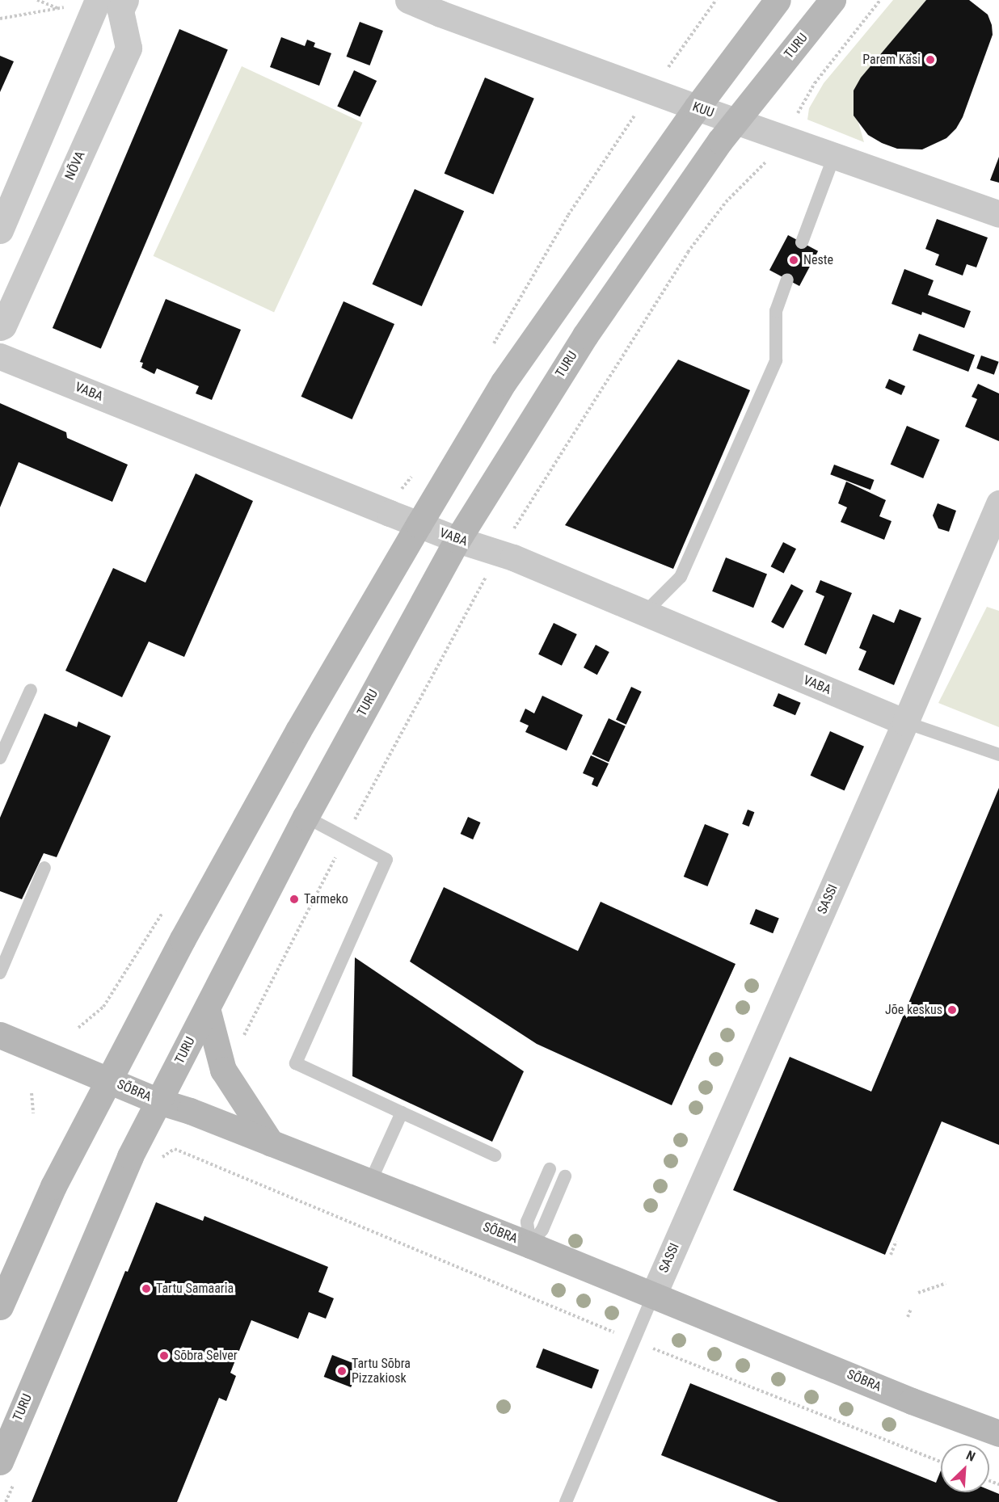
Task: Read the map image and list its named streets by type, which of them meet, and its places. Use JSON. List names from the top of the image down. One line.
{"streets":{"main road":["TURU","SÕBRA"],"street":["KUU","NÕVA","VABA","SASSI"]},"crossings":[["TURU","KUU"],["TURU","VABA"],["TURU","SÕBRA"],["VABA","SASSI"],["SASSI","SÕBRA"]],"places":["Parem Käsi","Neste","Tarmeko","Jõe keskus","Tartu Samaaria","Sõbra Selver","Tartu Sõbra Pizzakiosk"],"north":"top right"}
